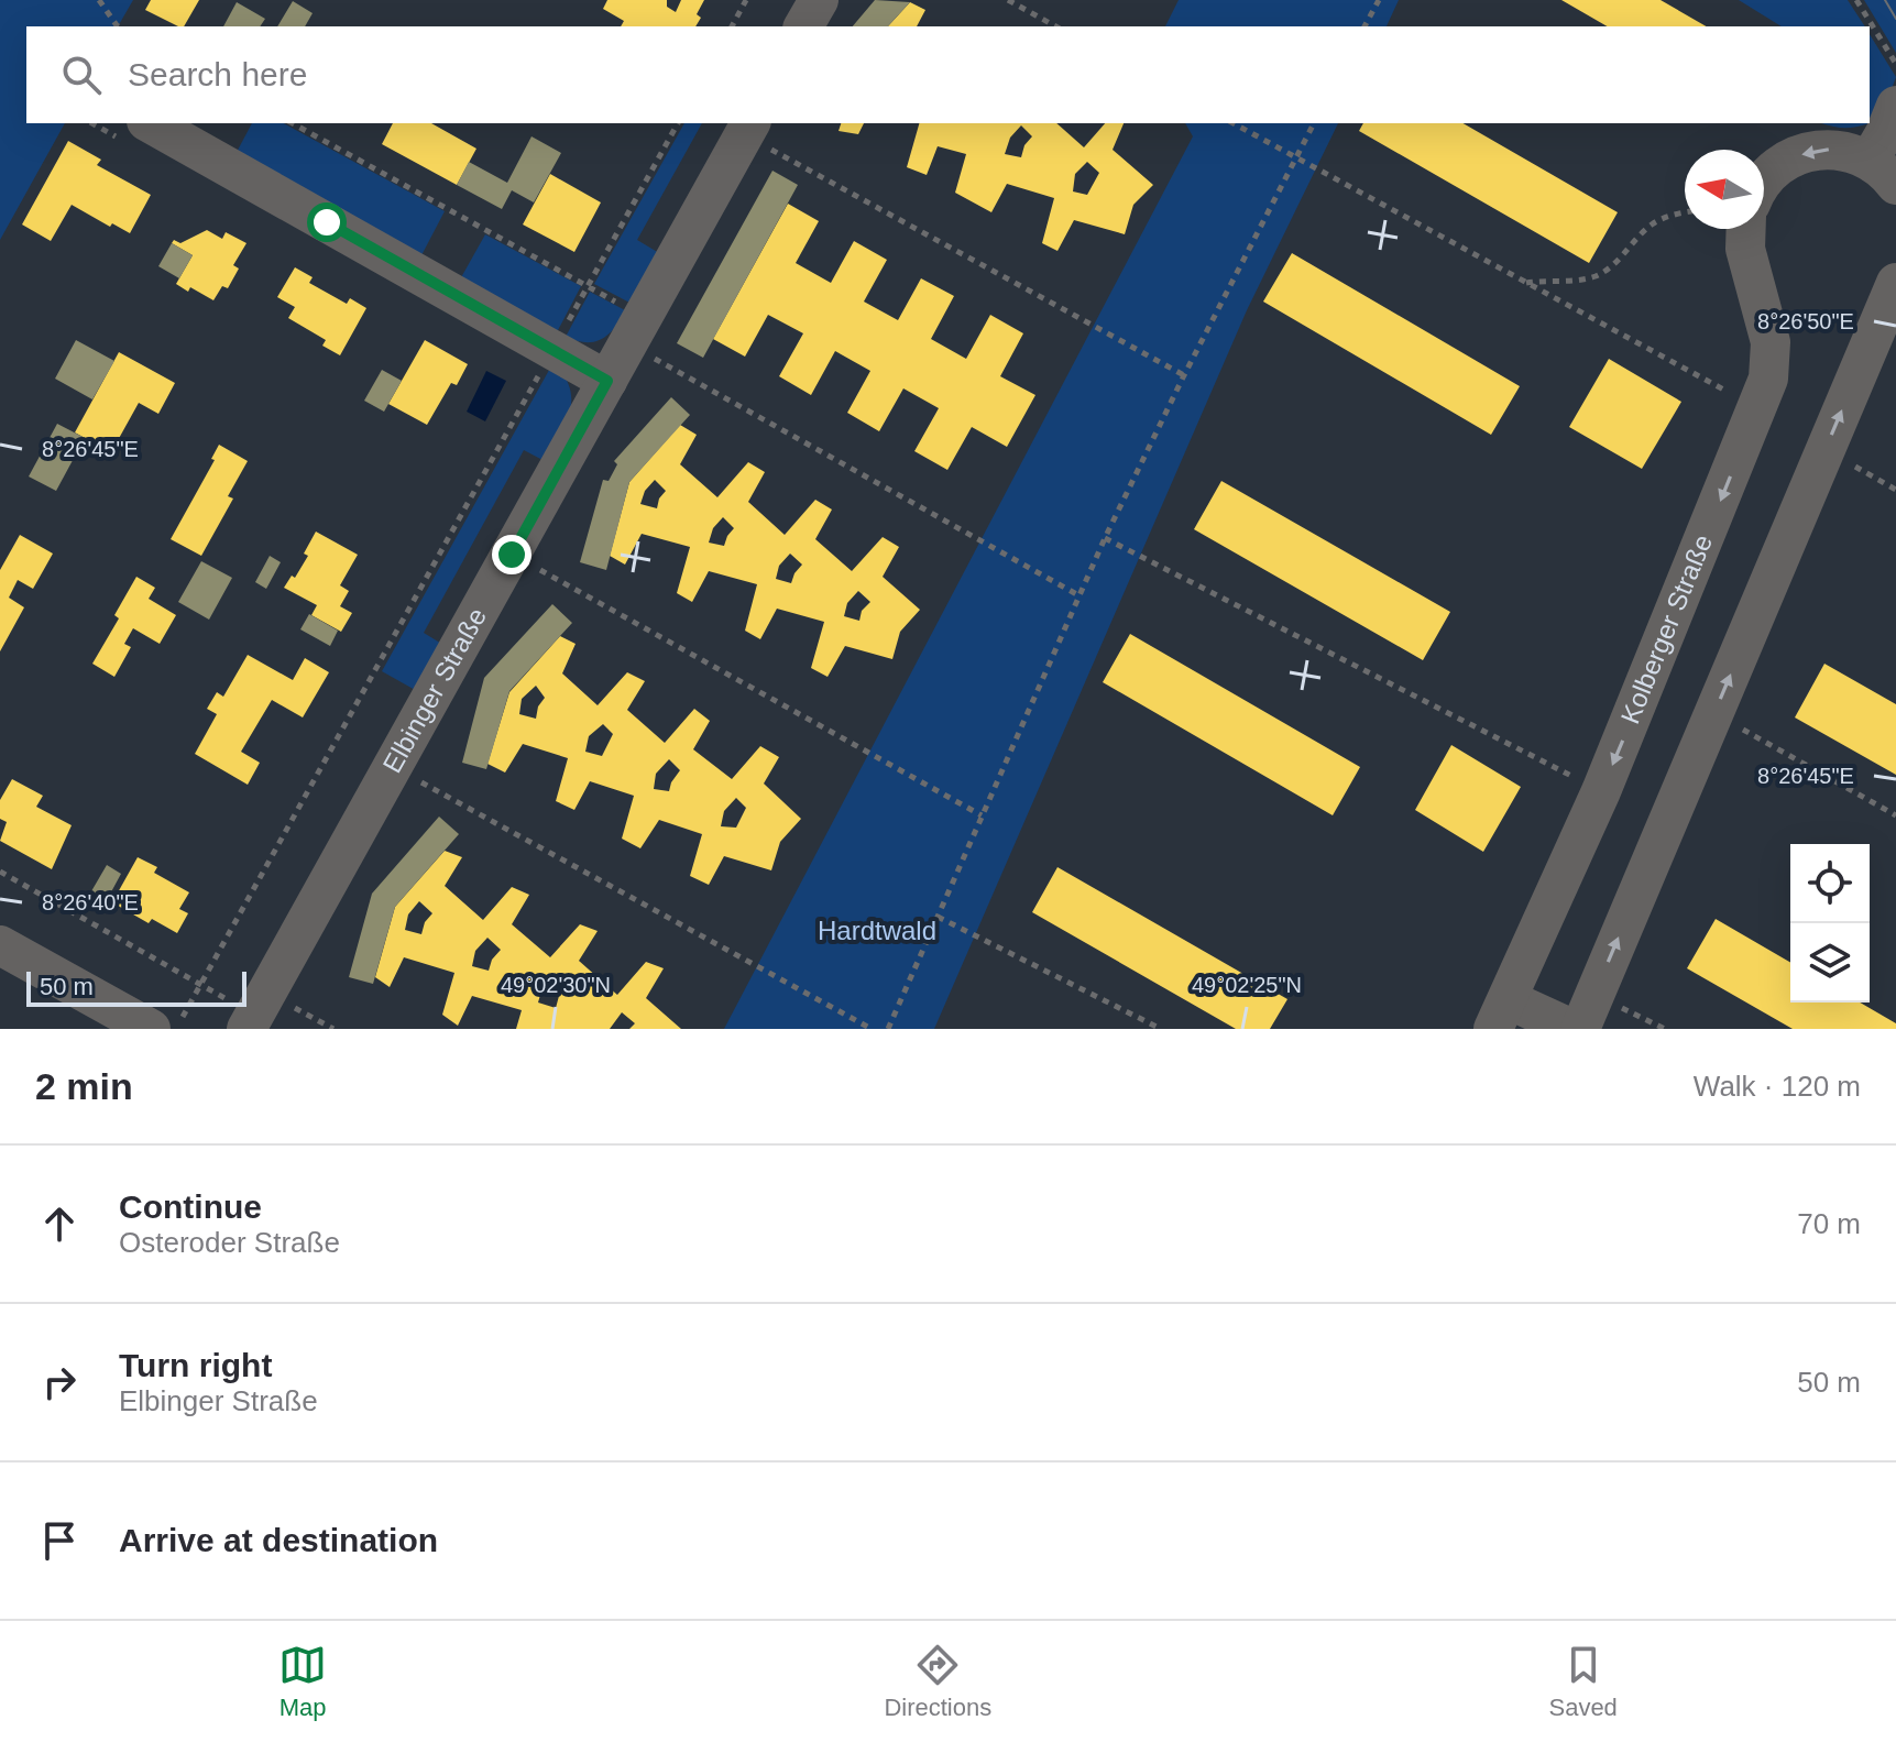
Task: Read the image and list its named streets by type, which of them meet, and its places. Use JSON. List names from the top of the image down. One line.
{"streets":{"street":["Kolberger Straße","Elbinger Straße"]},"parks":["Hardtwald"],"scale_bar":"50 m","north":"left","page":{"search":"Search here","scale":"50 m","heading":["2 min","Walk · 120 m"],"list":[["Continue","Osteroder Straße","70 m"],["Turn right","Elbinger Straße","50 m"],"Arrive at destination"],"nav":["Map","Directions","Saved"]},"coordinates":["8°26'50\"E","8°26'45\"E","8°26'40\"E","49°02'30\"N","49°02'25\"N"]}
